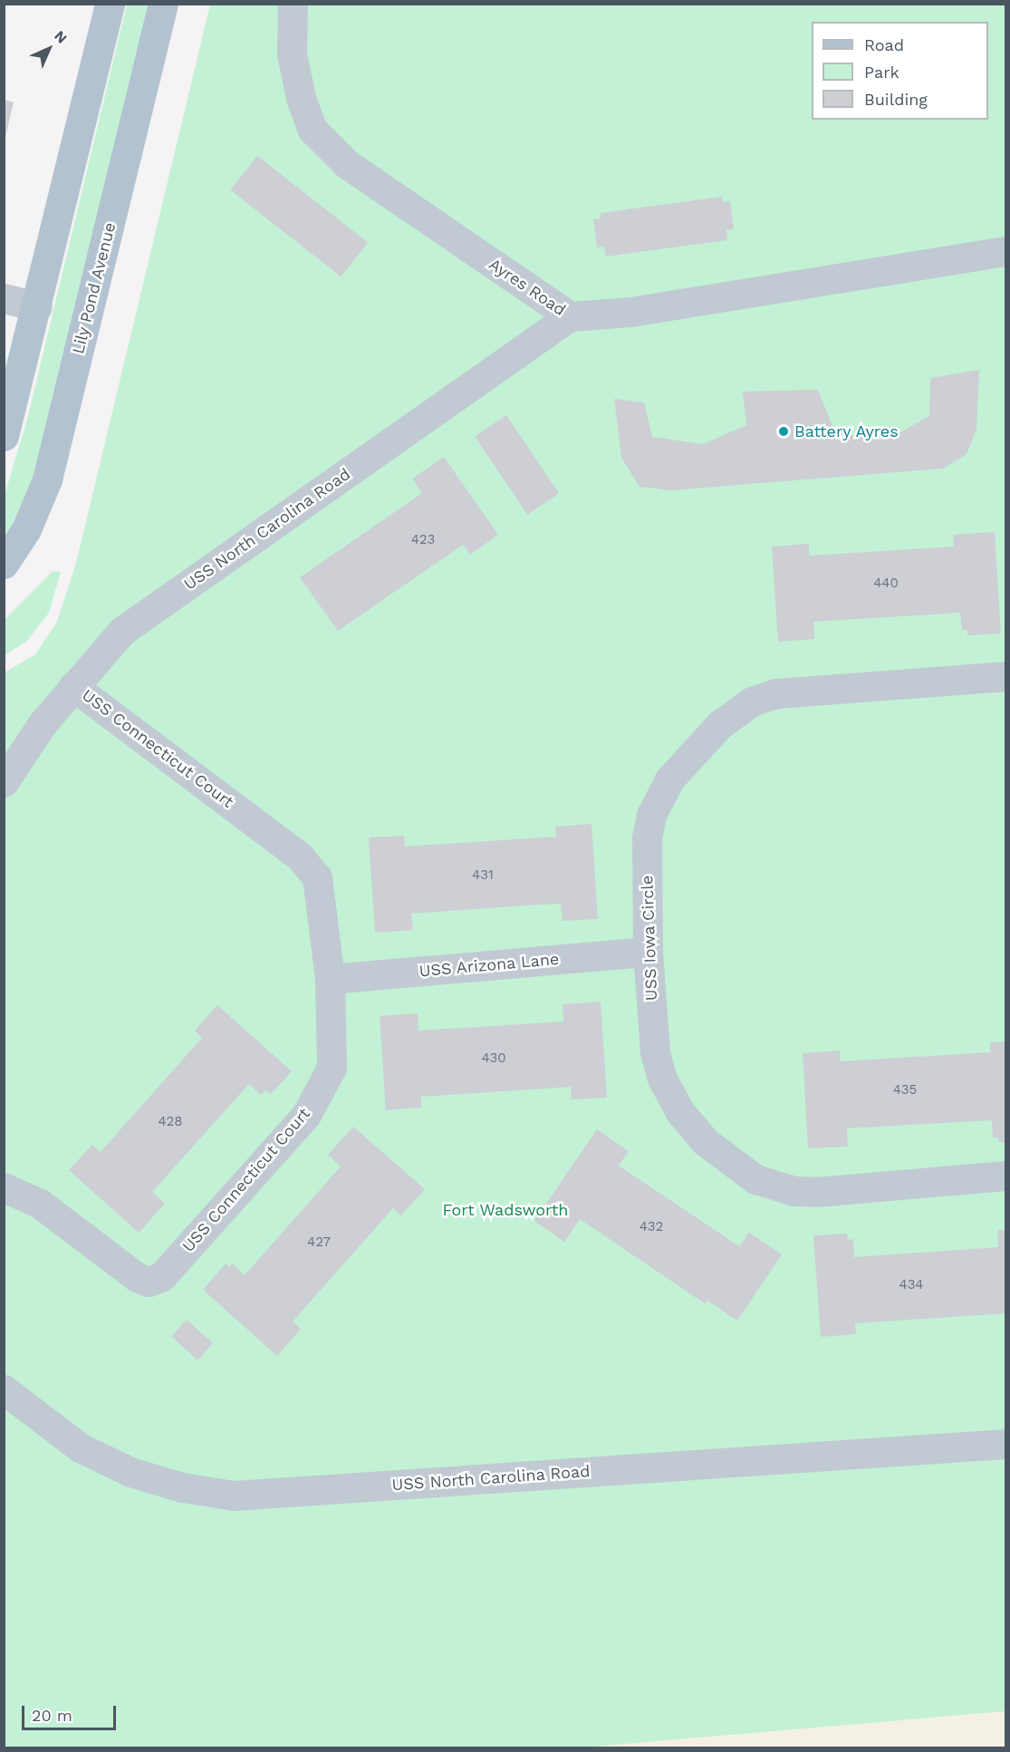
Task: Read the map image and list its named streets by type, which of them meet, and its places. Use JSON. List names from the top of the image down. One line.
{"streets":{"main road":["Lily Pond Avenue"],"street":["Ayres Road","USS North Carolina Road","USS Connecticut Court","USS Iowa Circle","USS Arizona Lane"]},"crossings":[["Ayres Road","USS North Carolina Road"],["USS North Carolina Road","USS Connecticut Court"],["USS Connecticut Court","USS Arizona Lane"],["USS Iowa Circle","USS Arizona Lane"]],"parks":["Fort Wadsworth"],"places":["Battery Ayres"],"house_numbers":["423","440","431","430","435","428","432","427","434"],"legend":["Road","Park","Building"],"scale_bar":"20 m","north":"top right"}
